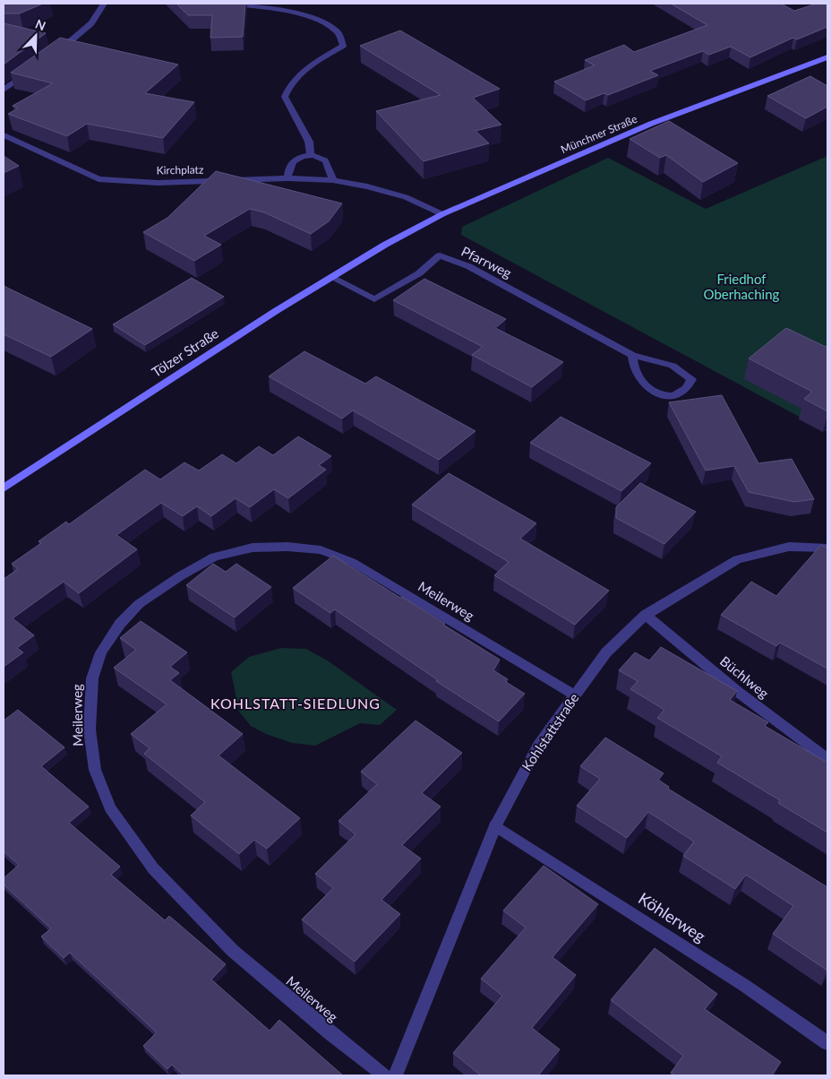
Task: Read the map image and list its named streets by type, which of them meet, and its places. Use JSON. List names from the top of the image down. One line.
{"streets":{"main road":["Münchner Straße","Tölzer Straße"],"street":["Kirchplatz","Pfarrweg","Meilerweg","Büchlweg","Kohlstattstraße","Köhlerweg"]},"crossings":[["Münchner Straße","Kirchplatz"],["Münchner Straße","Tölzer Straße"],["Pfarrweg","Tölzer Straße"],["Meilerweg","Kohlstattstraße"],["Büchlweg","Kohlstattstraße"],["Kohlstattstraße","Köhlerweg"]],"districts":["KOHLSTATT-SIEDLUNG"],"parks":["Friedhof Oberhaching"],"north":"top right"}
